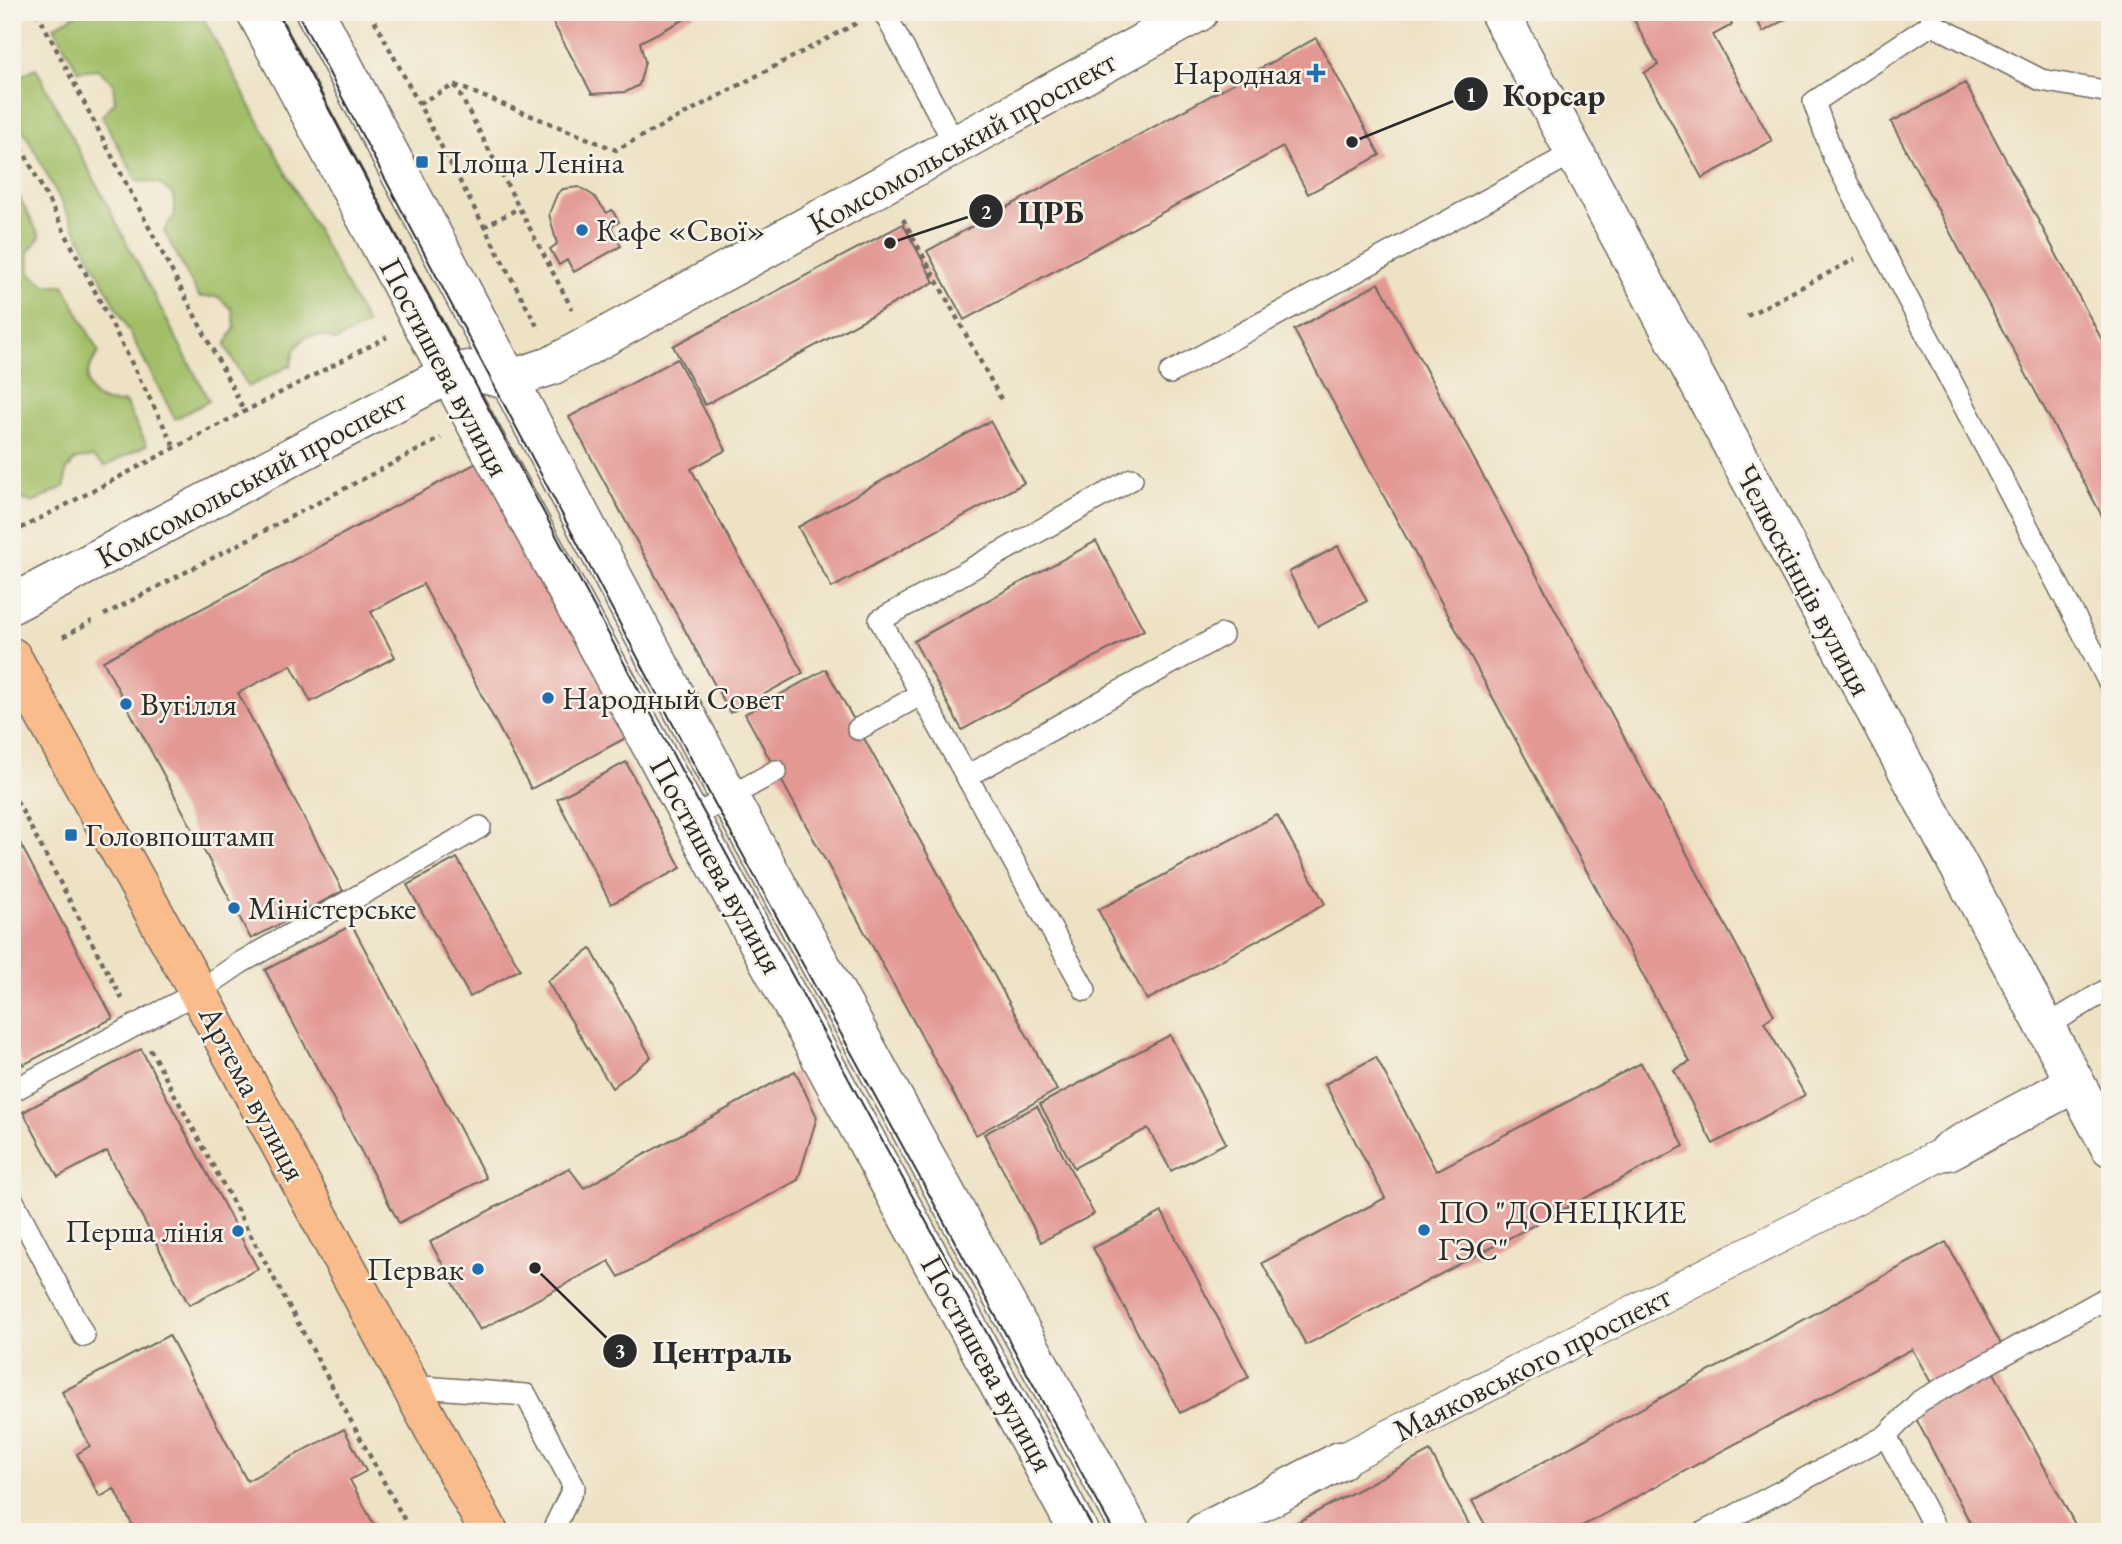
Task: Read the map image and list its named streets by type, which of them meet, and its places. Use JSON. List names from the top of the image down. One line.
{"streets":{"main road":["Артема вулиця"],"street":["Комсомольський проспект","Постишева вулиця","Челюскінців вулиця","Маяковського проспект"]},"crossings":[["Комсомольський проспект","Постишева вулиця"]],"places":{"health":["Народная"],"other":["Корсар","Кафе «Свої»","ЦРБ","Народный Совет","Вугілля","Міністерське","ПО \"ДОНЕЦКИЕ ГЭС\"","Перша лінія","Централь","Первак"],"transit":["Площа Леніна","Головпоштамп"]}}
